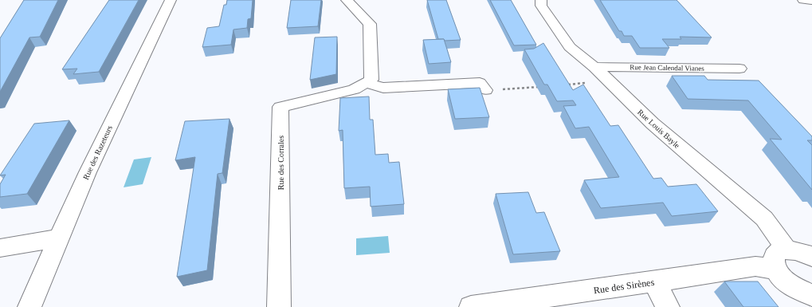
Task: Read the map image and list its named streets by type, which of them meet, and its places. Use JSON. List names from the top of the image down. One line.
{"streets":{"street":["Rue Jean Calendal Vianes","Rue Louis Bayle","Rue des Razeteurs","Rue des Corrales","Rue des Sirènes"]},"crossings":[["Rue Jean Calendal Vianes","Rue Louis Bayle"]]}
